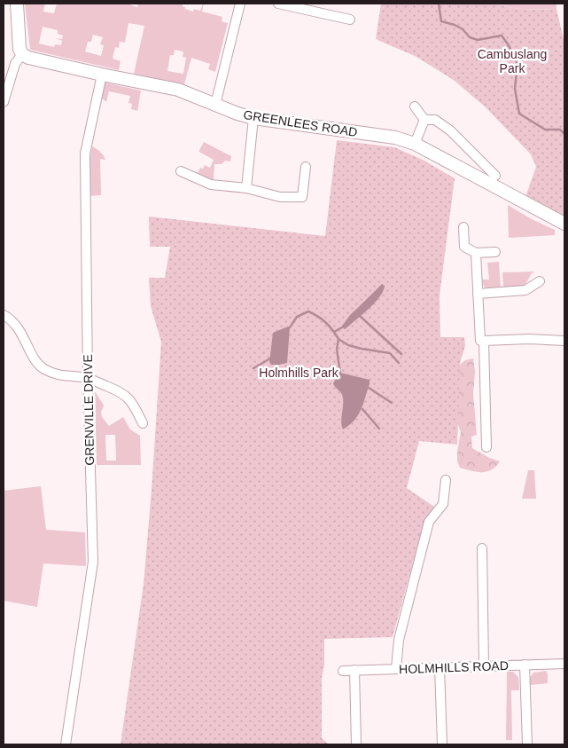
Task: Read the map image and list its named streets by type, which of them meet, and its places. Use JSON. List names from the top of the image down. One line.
{"streets":{"main road":["GREENLEES ROAD"],"street":["GRENVILLE DRIVE","HOLMHILLS ROAD"]},"crossings":[["GREENLEES ROAD","GRENVILLE DRIVE"]],"parks":["Cambuslang Park","Holmhills Park"]}
